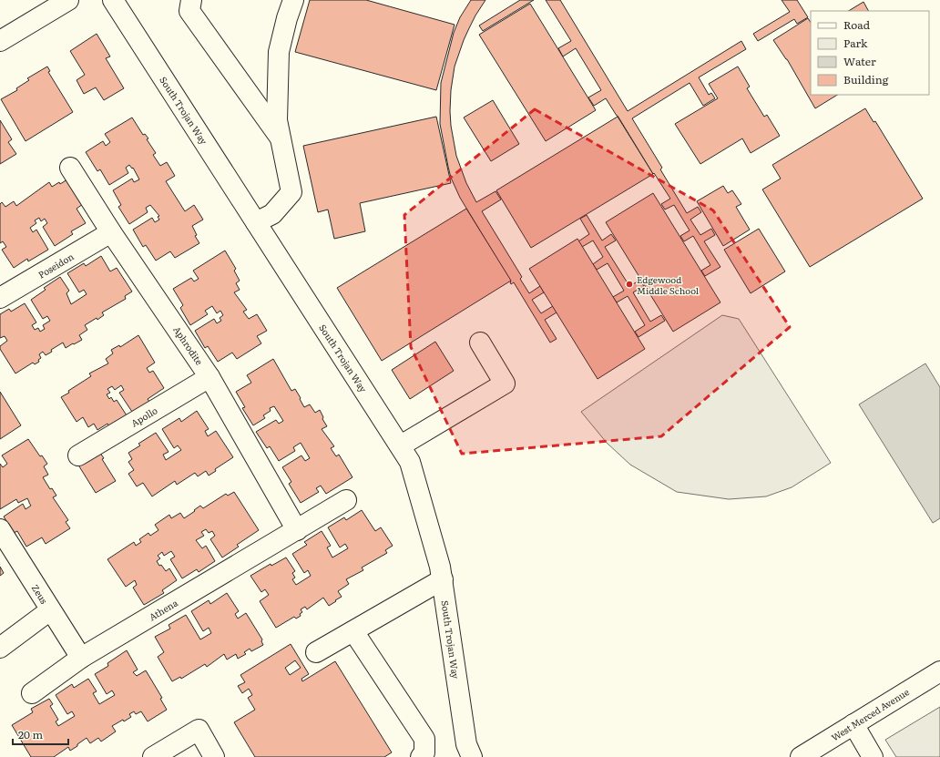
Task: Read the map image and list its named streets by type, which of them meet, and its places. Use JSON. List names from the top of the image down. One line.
{"streets":{"street":["South Trojan Way","Poseidon","Aphrodite","Apollo","Zeus","Athena","West Merced Avenue"]},"crossings":[["Poseidon","Aphrodite"],["Aphrodite","Apollo"],["Aphrodite","Athena"],["Zeus","Athena"]],"places":["Edgewood Middle School"],"legend":["Road","Park","Water","Building"],"scale_bar":"20 m"}
